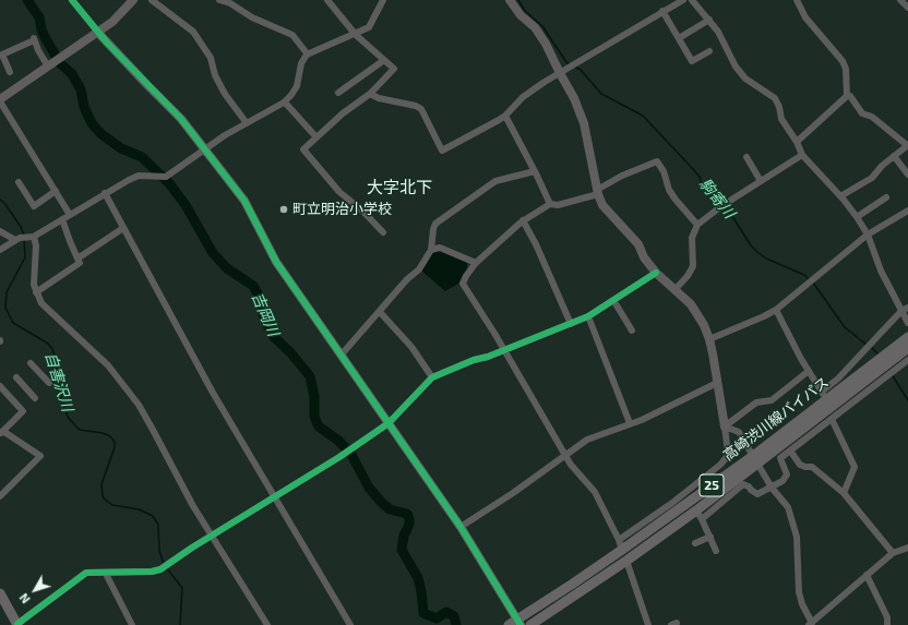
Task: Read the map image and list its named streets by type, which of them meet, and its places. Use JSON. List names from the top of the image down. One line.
{"streets":{"main road":["高崎渋川線バイパス","25"]},"districts":["大字北下"],"water":["駒寄川","吉岡川","自害沢川"],"places":["町立明治小学校"],"north":"bottom left"}
